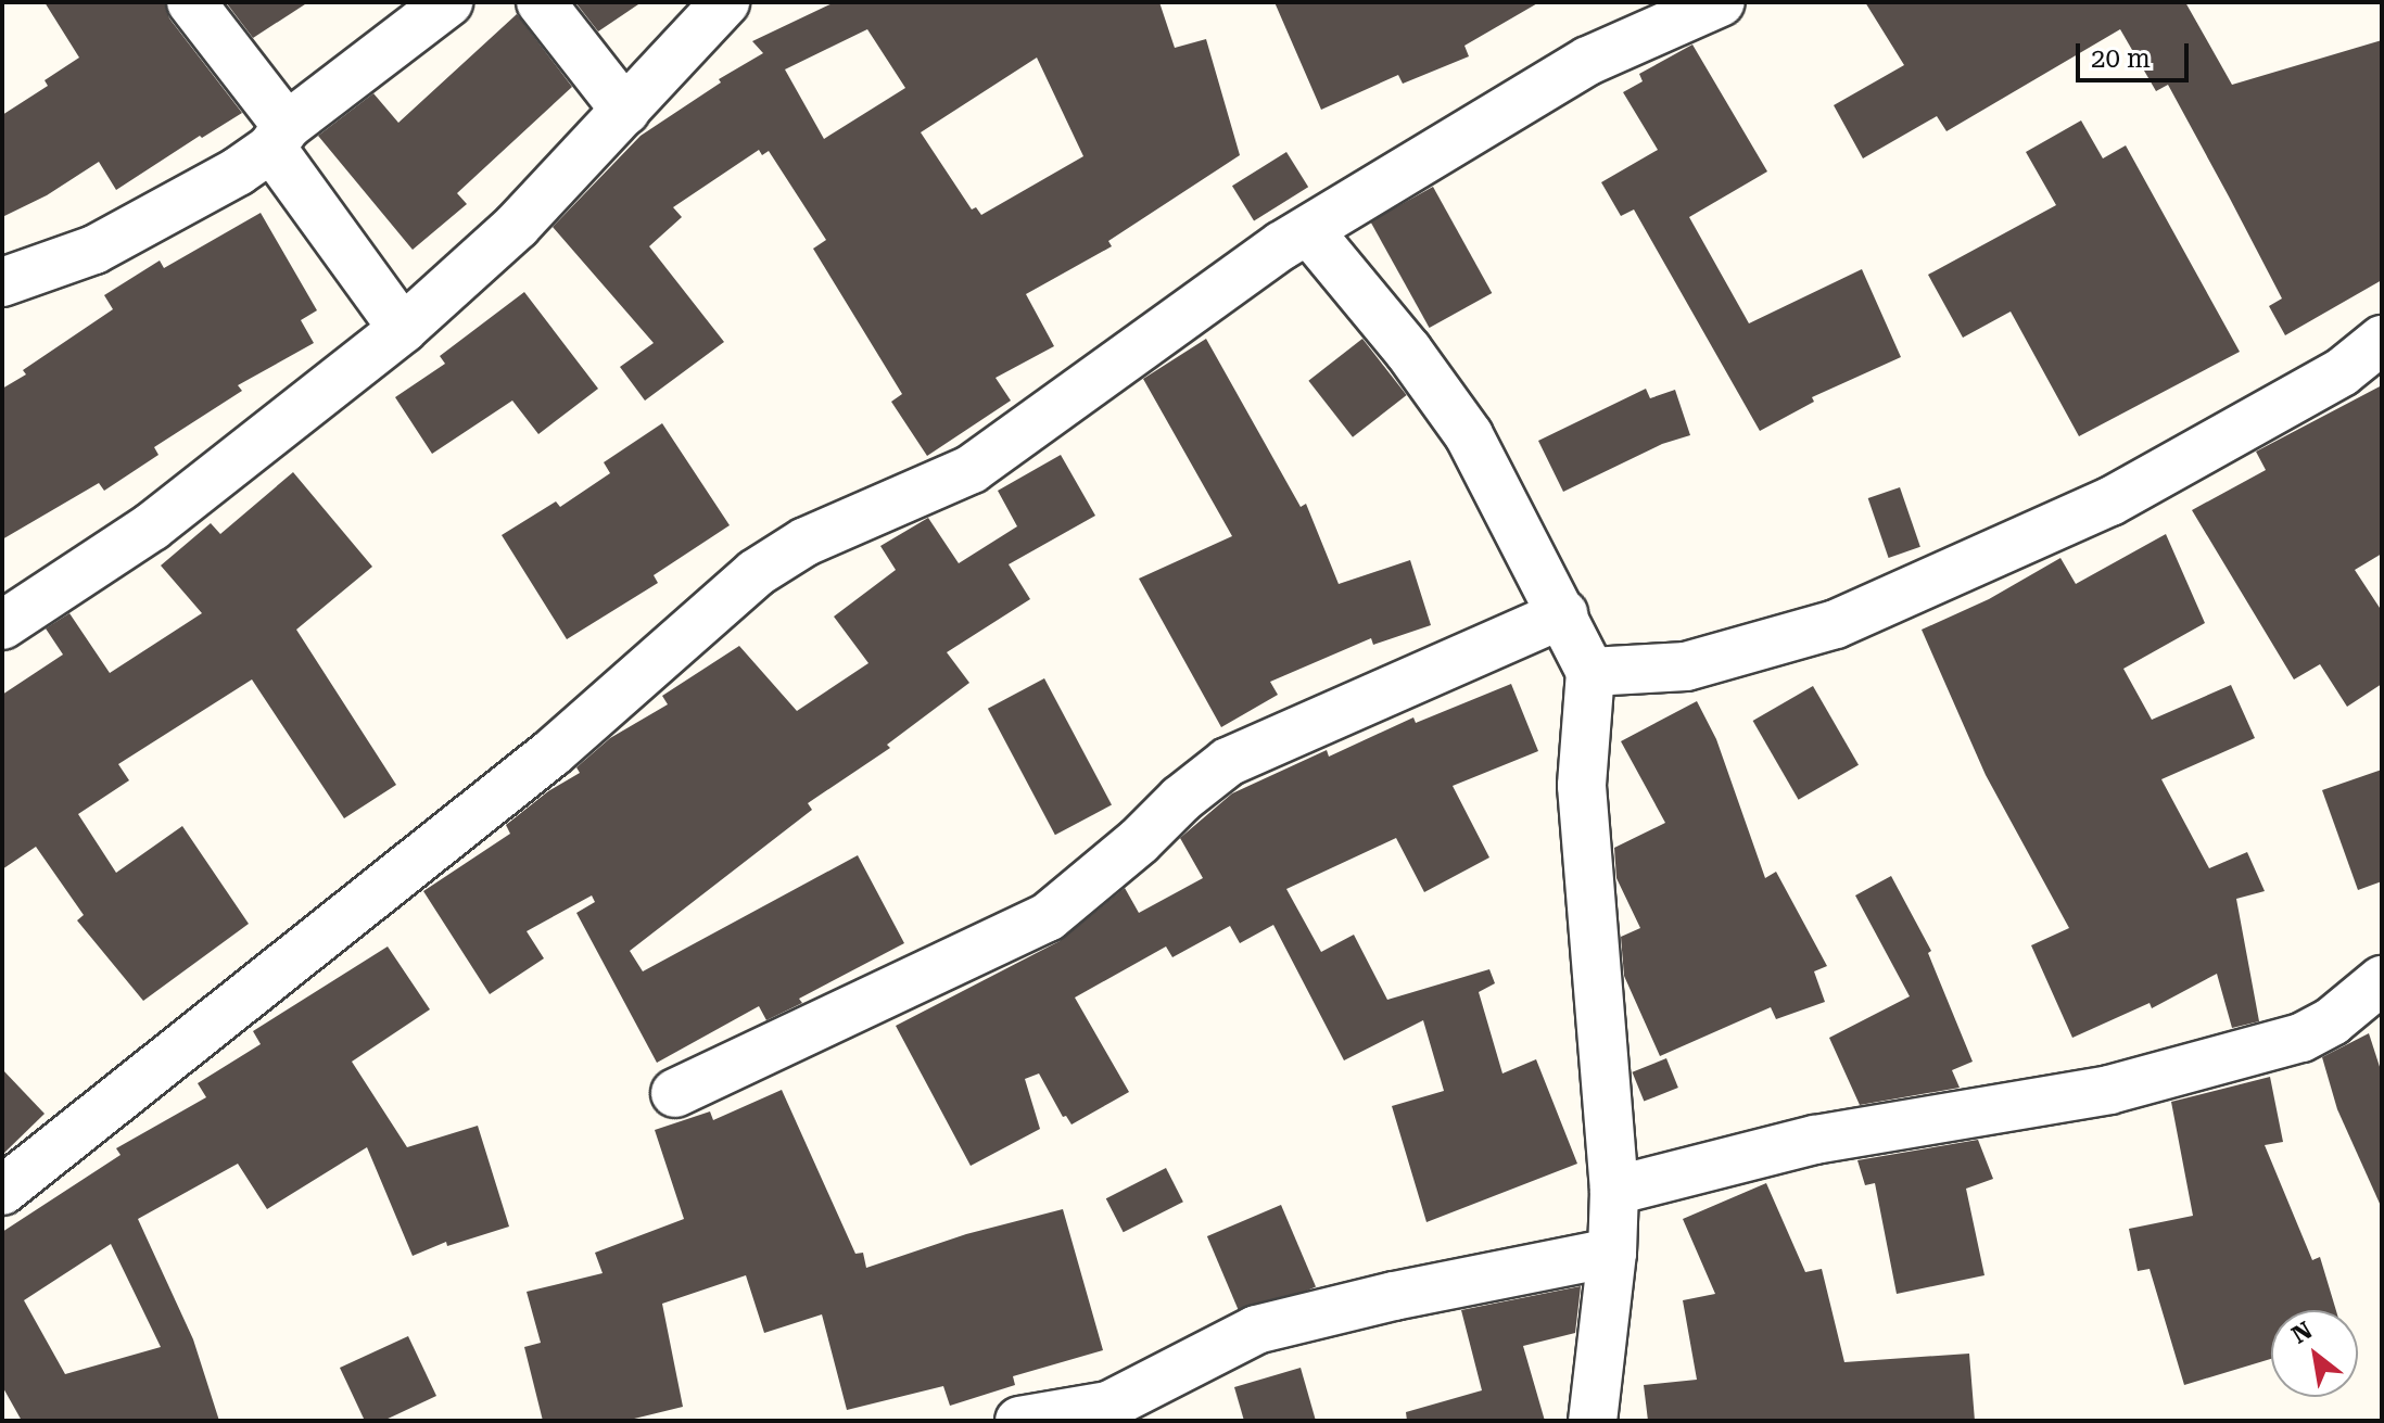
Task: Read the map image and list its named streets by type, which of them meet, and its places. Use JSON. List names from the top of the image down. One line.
{"scale_bar":"20 m","north":"top left"}
